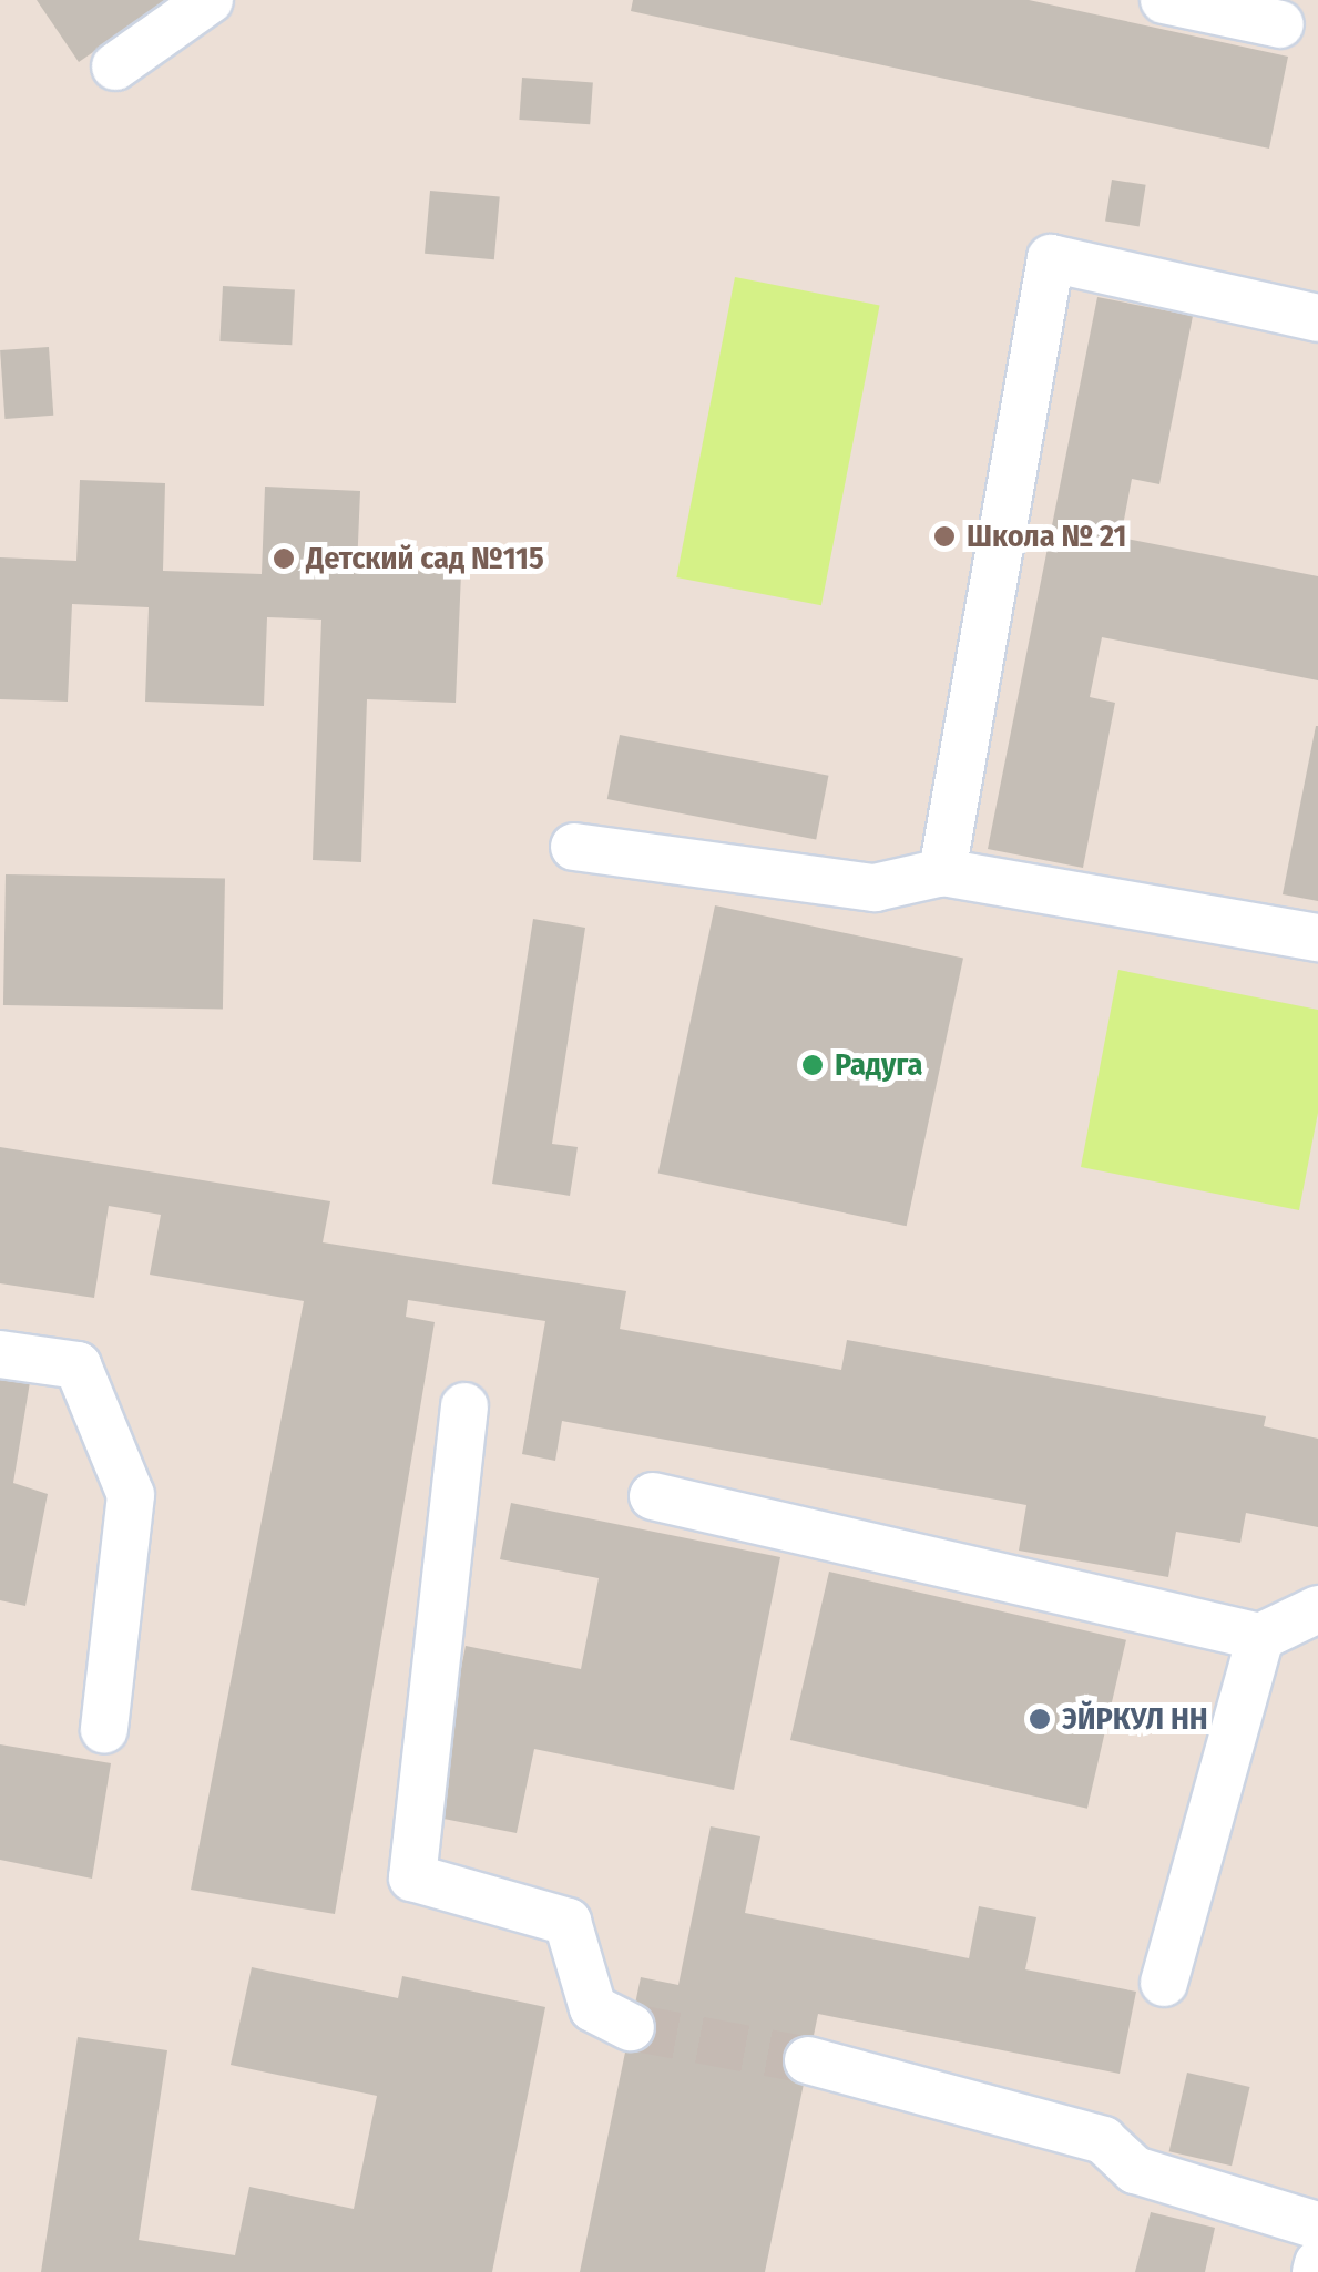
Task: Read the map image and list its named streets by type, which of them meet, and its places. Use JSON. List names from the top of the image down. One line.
{"places":["Школа № 21","Детский сад №115","Радуга","ЭЙРКУЛ НН"]}
